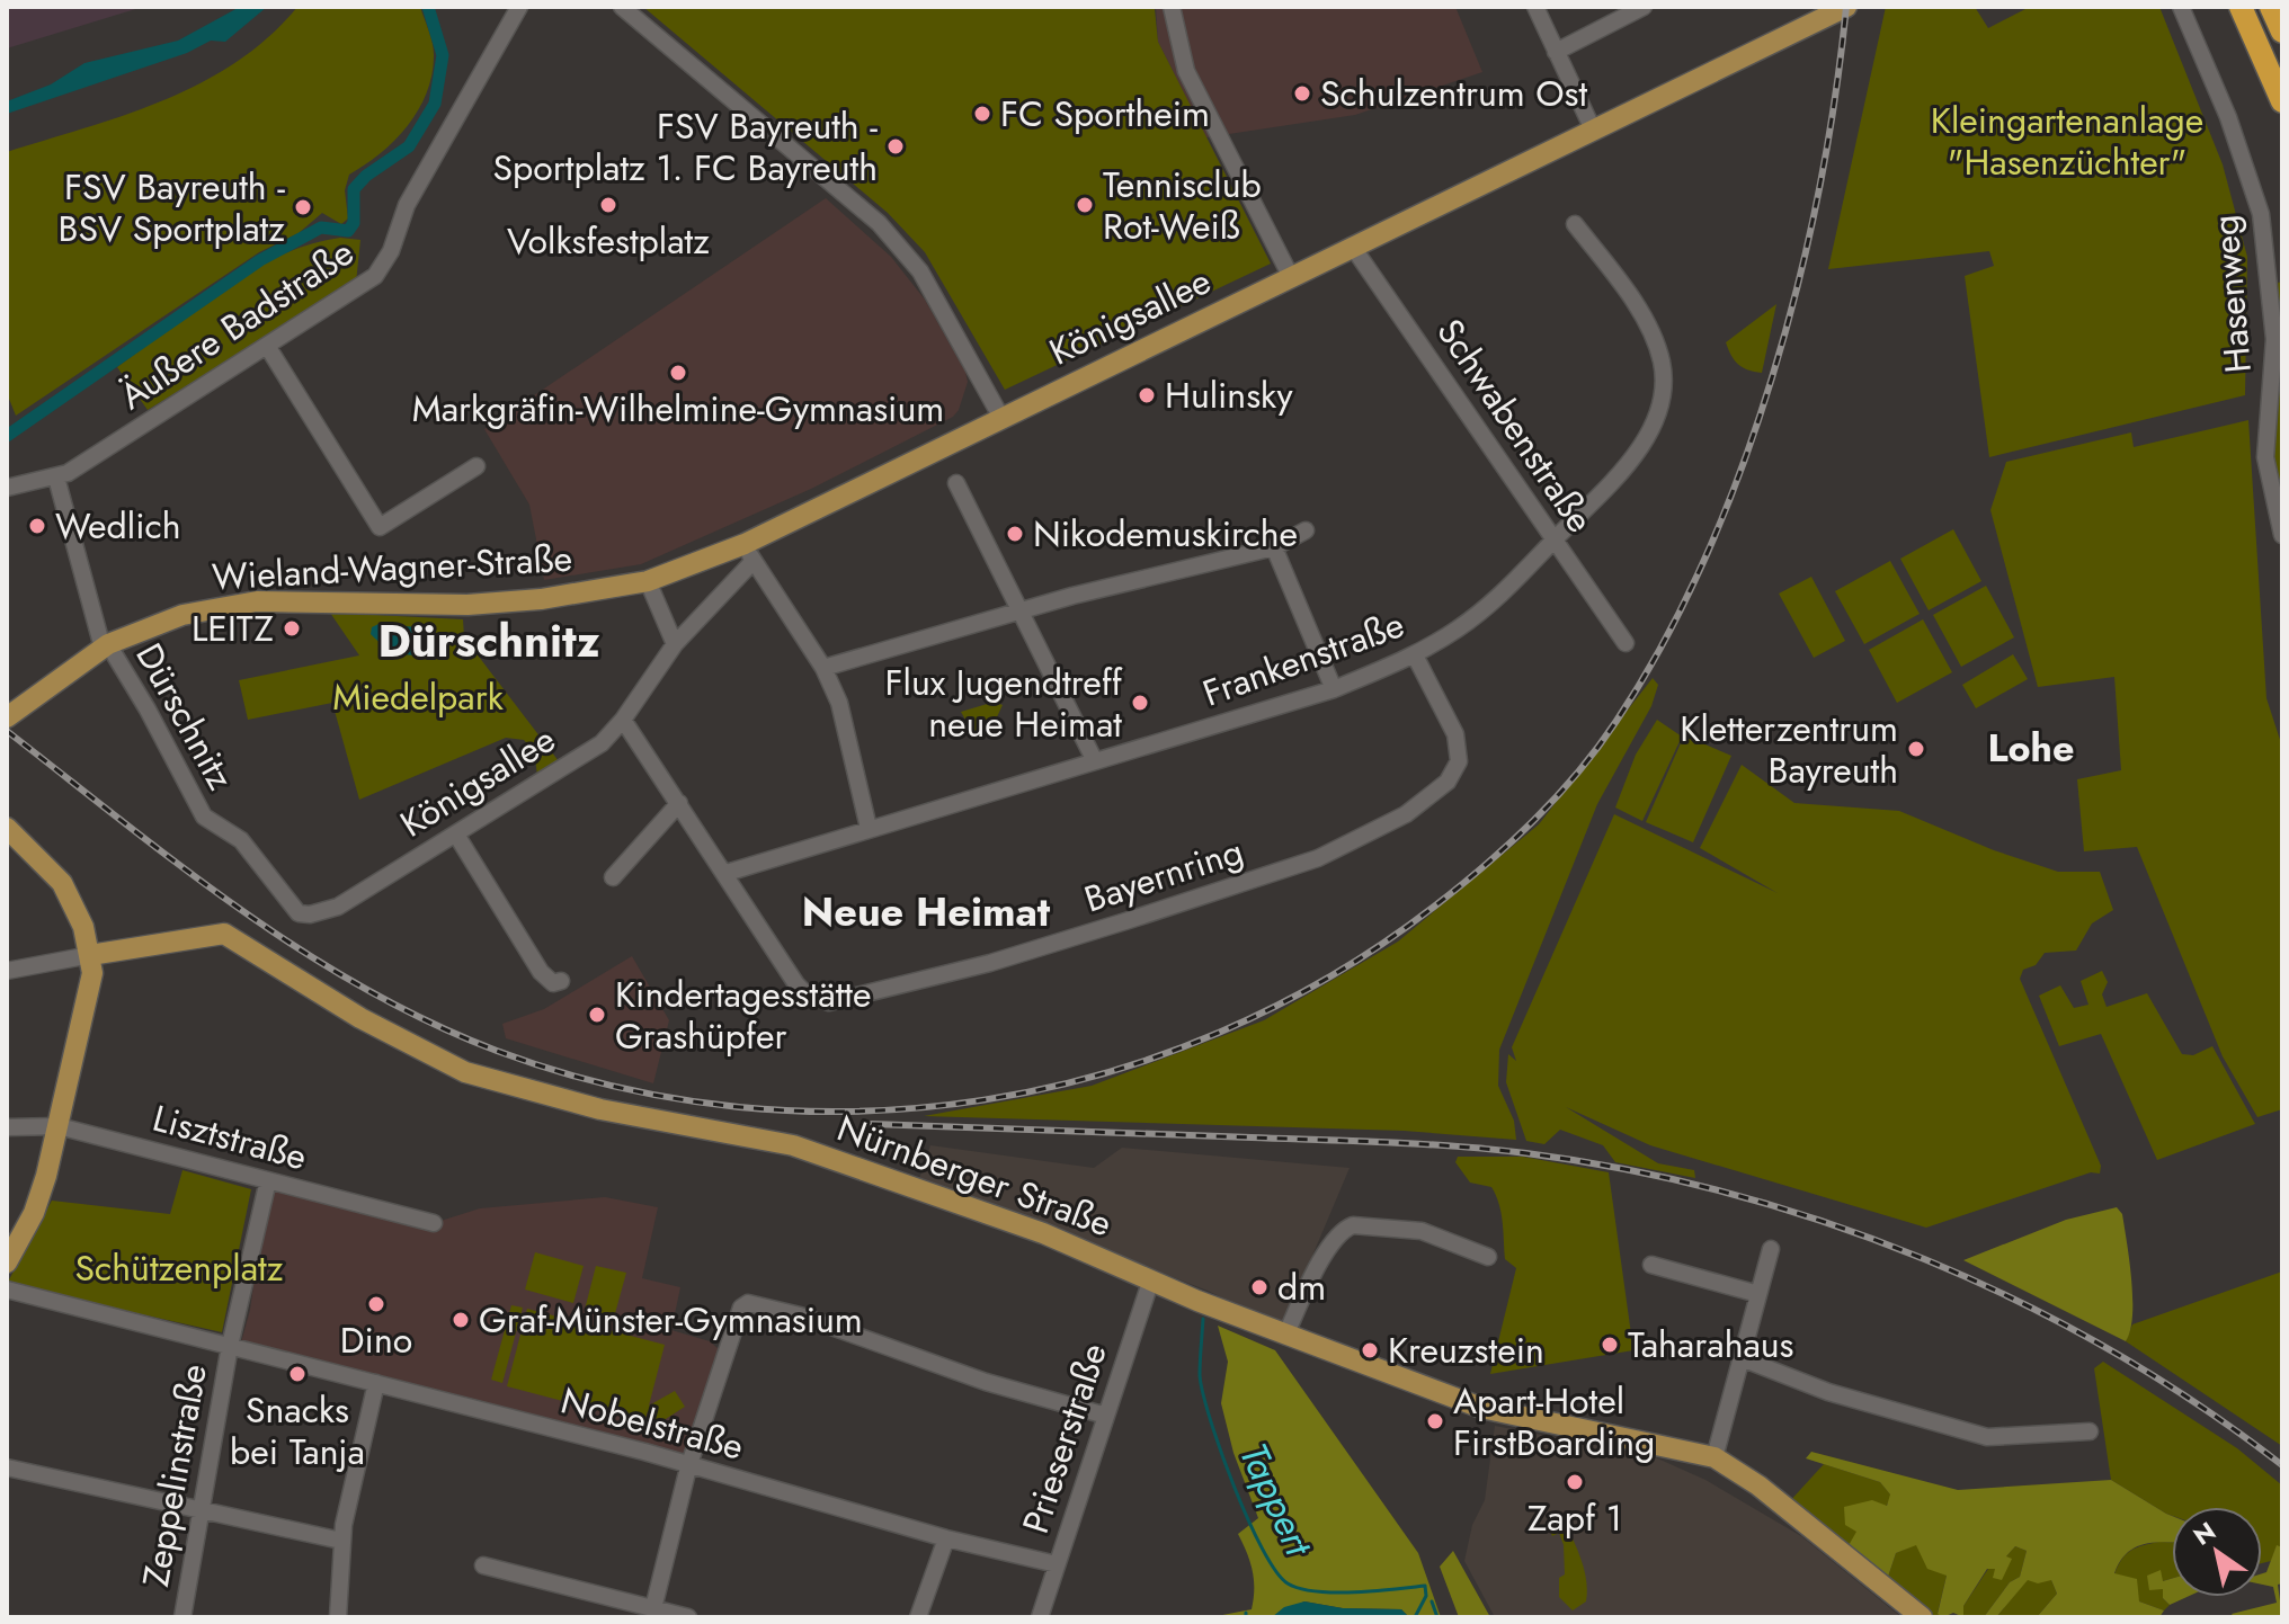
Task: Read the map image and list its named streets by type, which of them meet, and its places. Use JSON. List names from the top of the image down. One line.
{"streets":{"main road":["Königsallee","Wieland-Wagner-Straße","Nürnberger Straße"],"street":["Hasenweg","Äußere Badstraße","Schwabenstraße","Frankenstraße","Dürschnitz","Bayernring","Lisztstraße","Nobelstraße","Prieserstraße","Zeppelinstraße"]},"crossings":[["Königsallee","Schwabenstraße"],["Königsallee","Wieland-Wagner-Straße"],["Königsallee","Dürschnitz"],["Königsallee","Bayernring"],["Äußere Badstraße","Dürschnitz"],["Schwabenstraße","Frankenstraße"],["Wieland-Wagner-Straße","Dürschnitz"],["Frankenstraße","Bayernring"],["Nürnberger Straße","Prieserstraße"],["Nobelstraße","Prieserstraße"],["Nobelstraße","Zeppelinstraße"]],"districts":["Dürschnitz","Lohe","Neue Heimat"],"water":["Tappert"],"parks":["Kleingartenanlage \"Hasenzüchter\"","Miedelpark","Schützenplatz"],"places":["Schulzentrum Ost","FC Sportheim","FSV Bayreuth - Sportplatz 1. FC Bayreuth","Volksfestplatz","Tennisclub Rot-Weiß","FSV Bayreuth - BSV Sportplatz","Markgräfin-Wilhelmine-Gymnasium","Hulinsky","Wedlich","Nikodemuskirche","LEITZ","Flux Jugendtreff neue Heimat","Kletterzentrum Bayreuth","Kindertagesstätte Grashüpfer","dm","Dino","Graf-Münster-Gymnasium","Taharahaus","Kreuzstein","Snacks bei Tanja","Apart-Hotel FirstBoarding","Zapf 1"],"north":"top left"}
